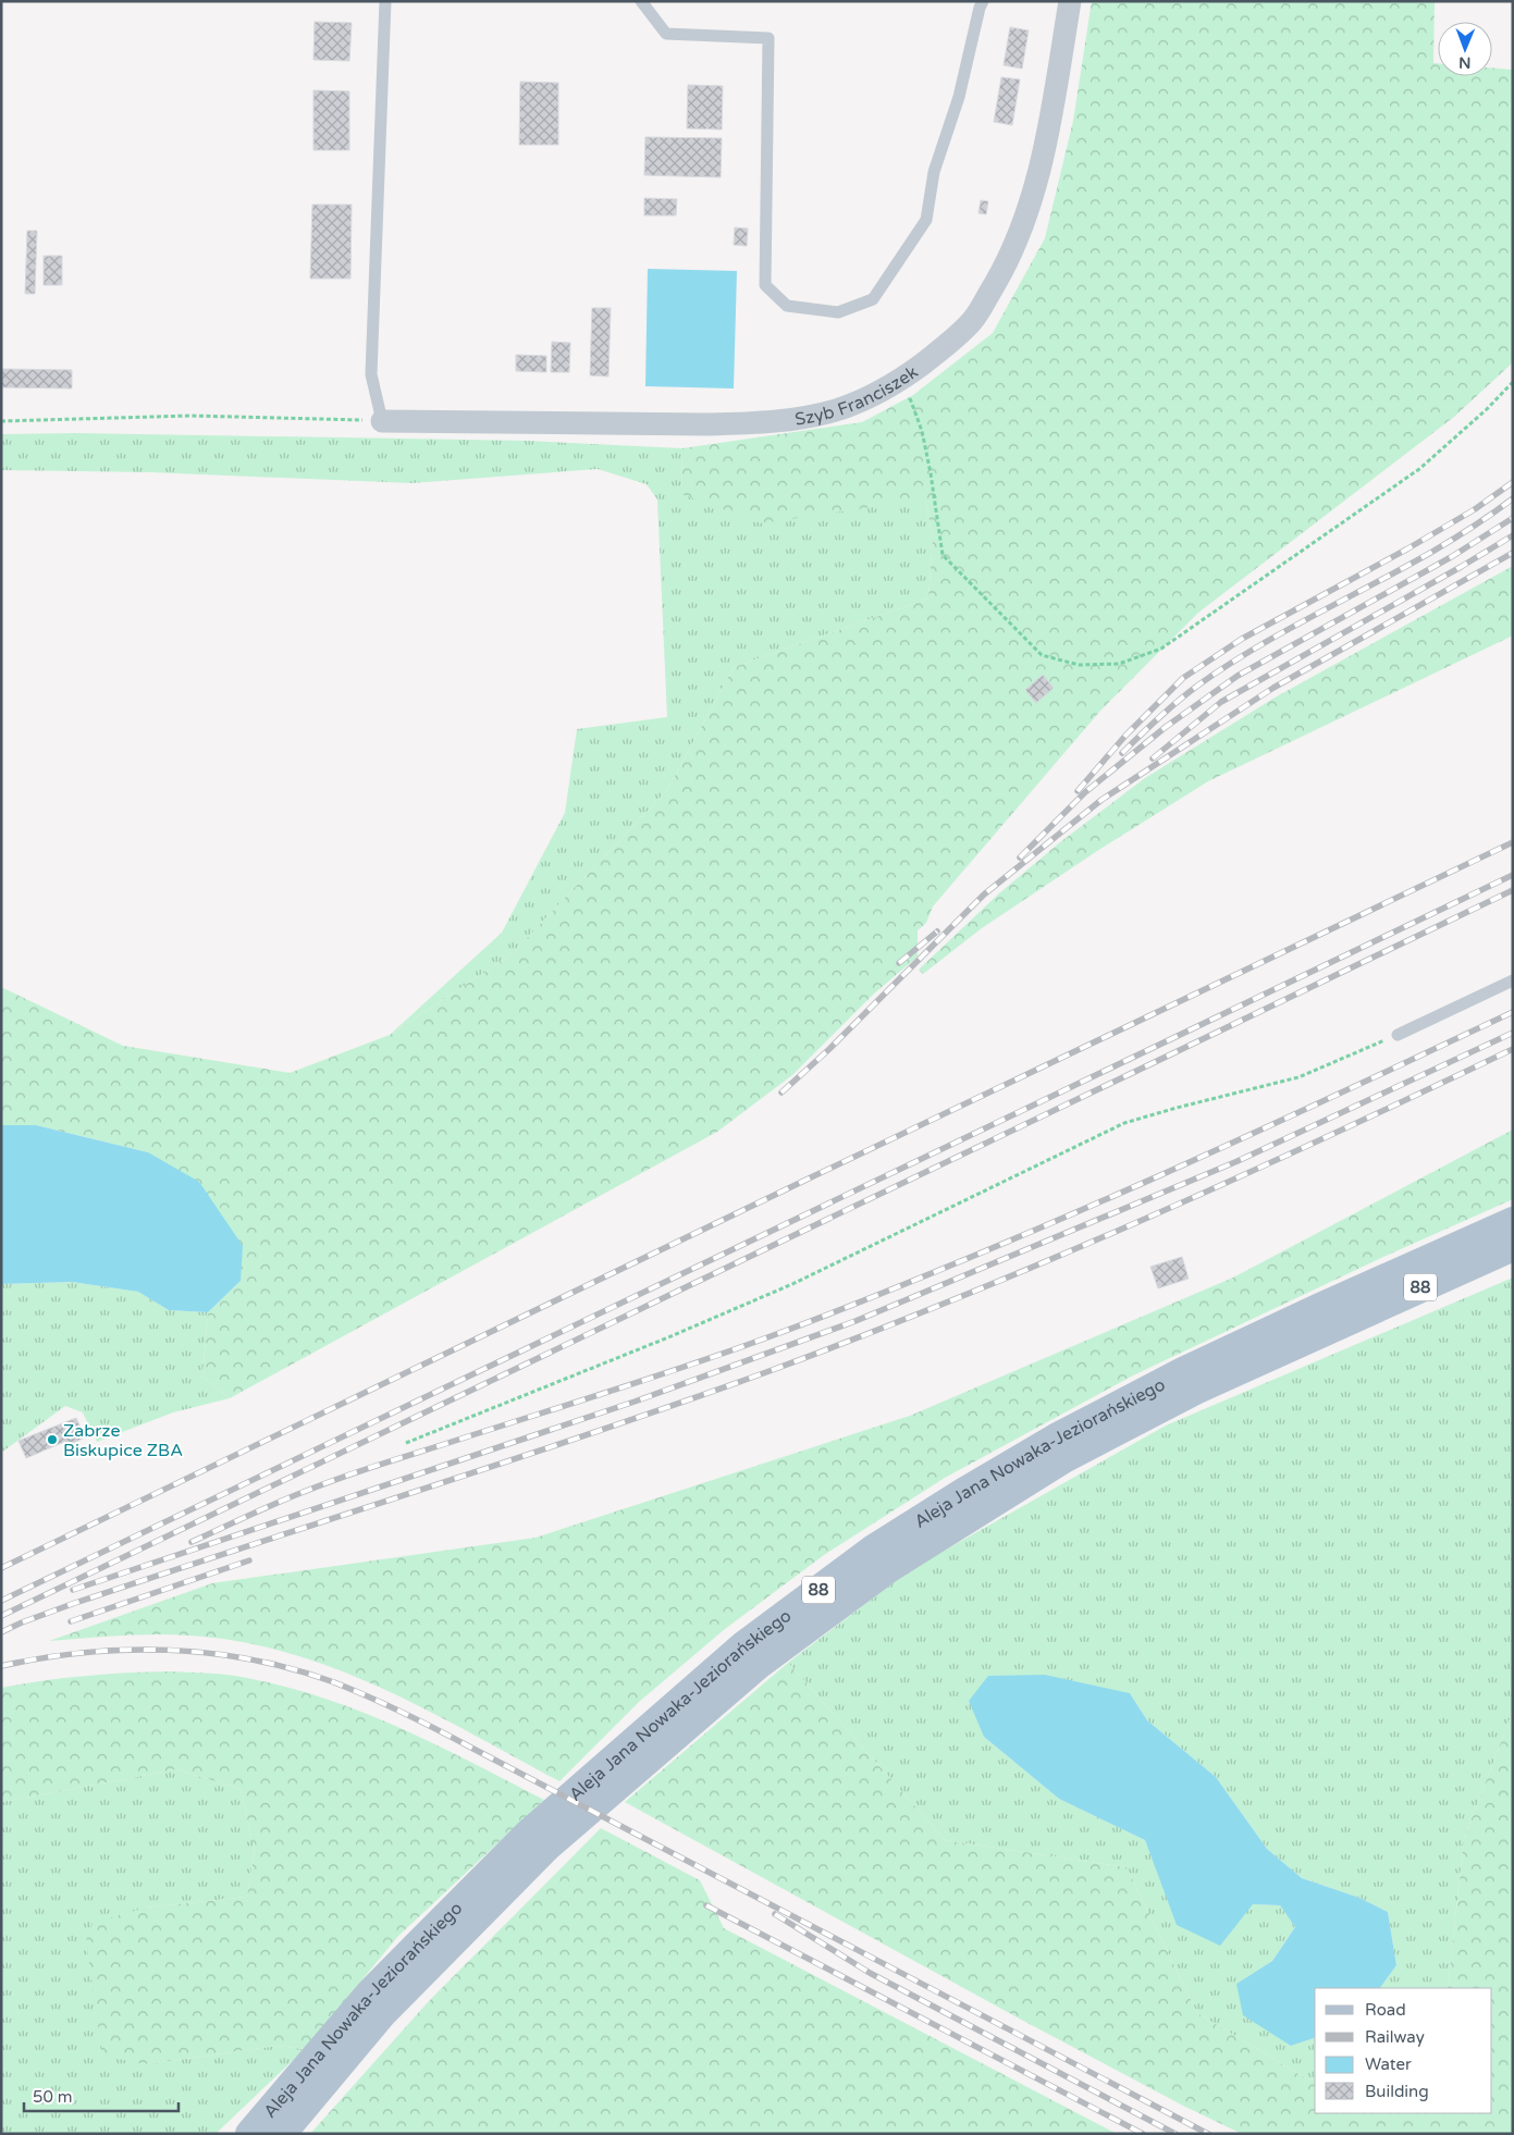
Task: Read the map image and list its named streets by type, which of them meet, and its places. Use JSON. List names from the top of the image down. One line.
{"streets":{"main road":["88","Aleja Jana Nowaka-Jeziorańskiego"],"street":["Szyb Franciszek"]},"places":["Zabrze Biskupice ZBA"],"legend":["Road","Railway","Water","Building"],"scale_bar":"50 m","north":"bottom"}
